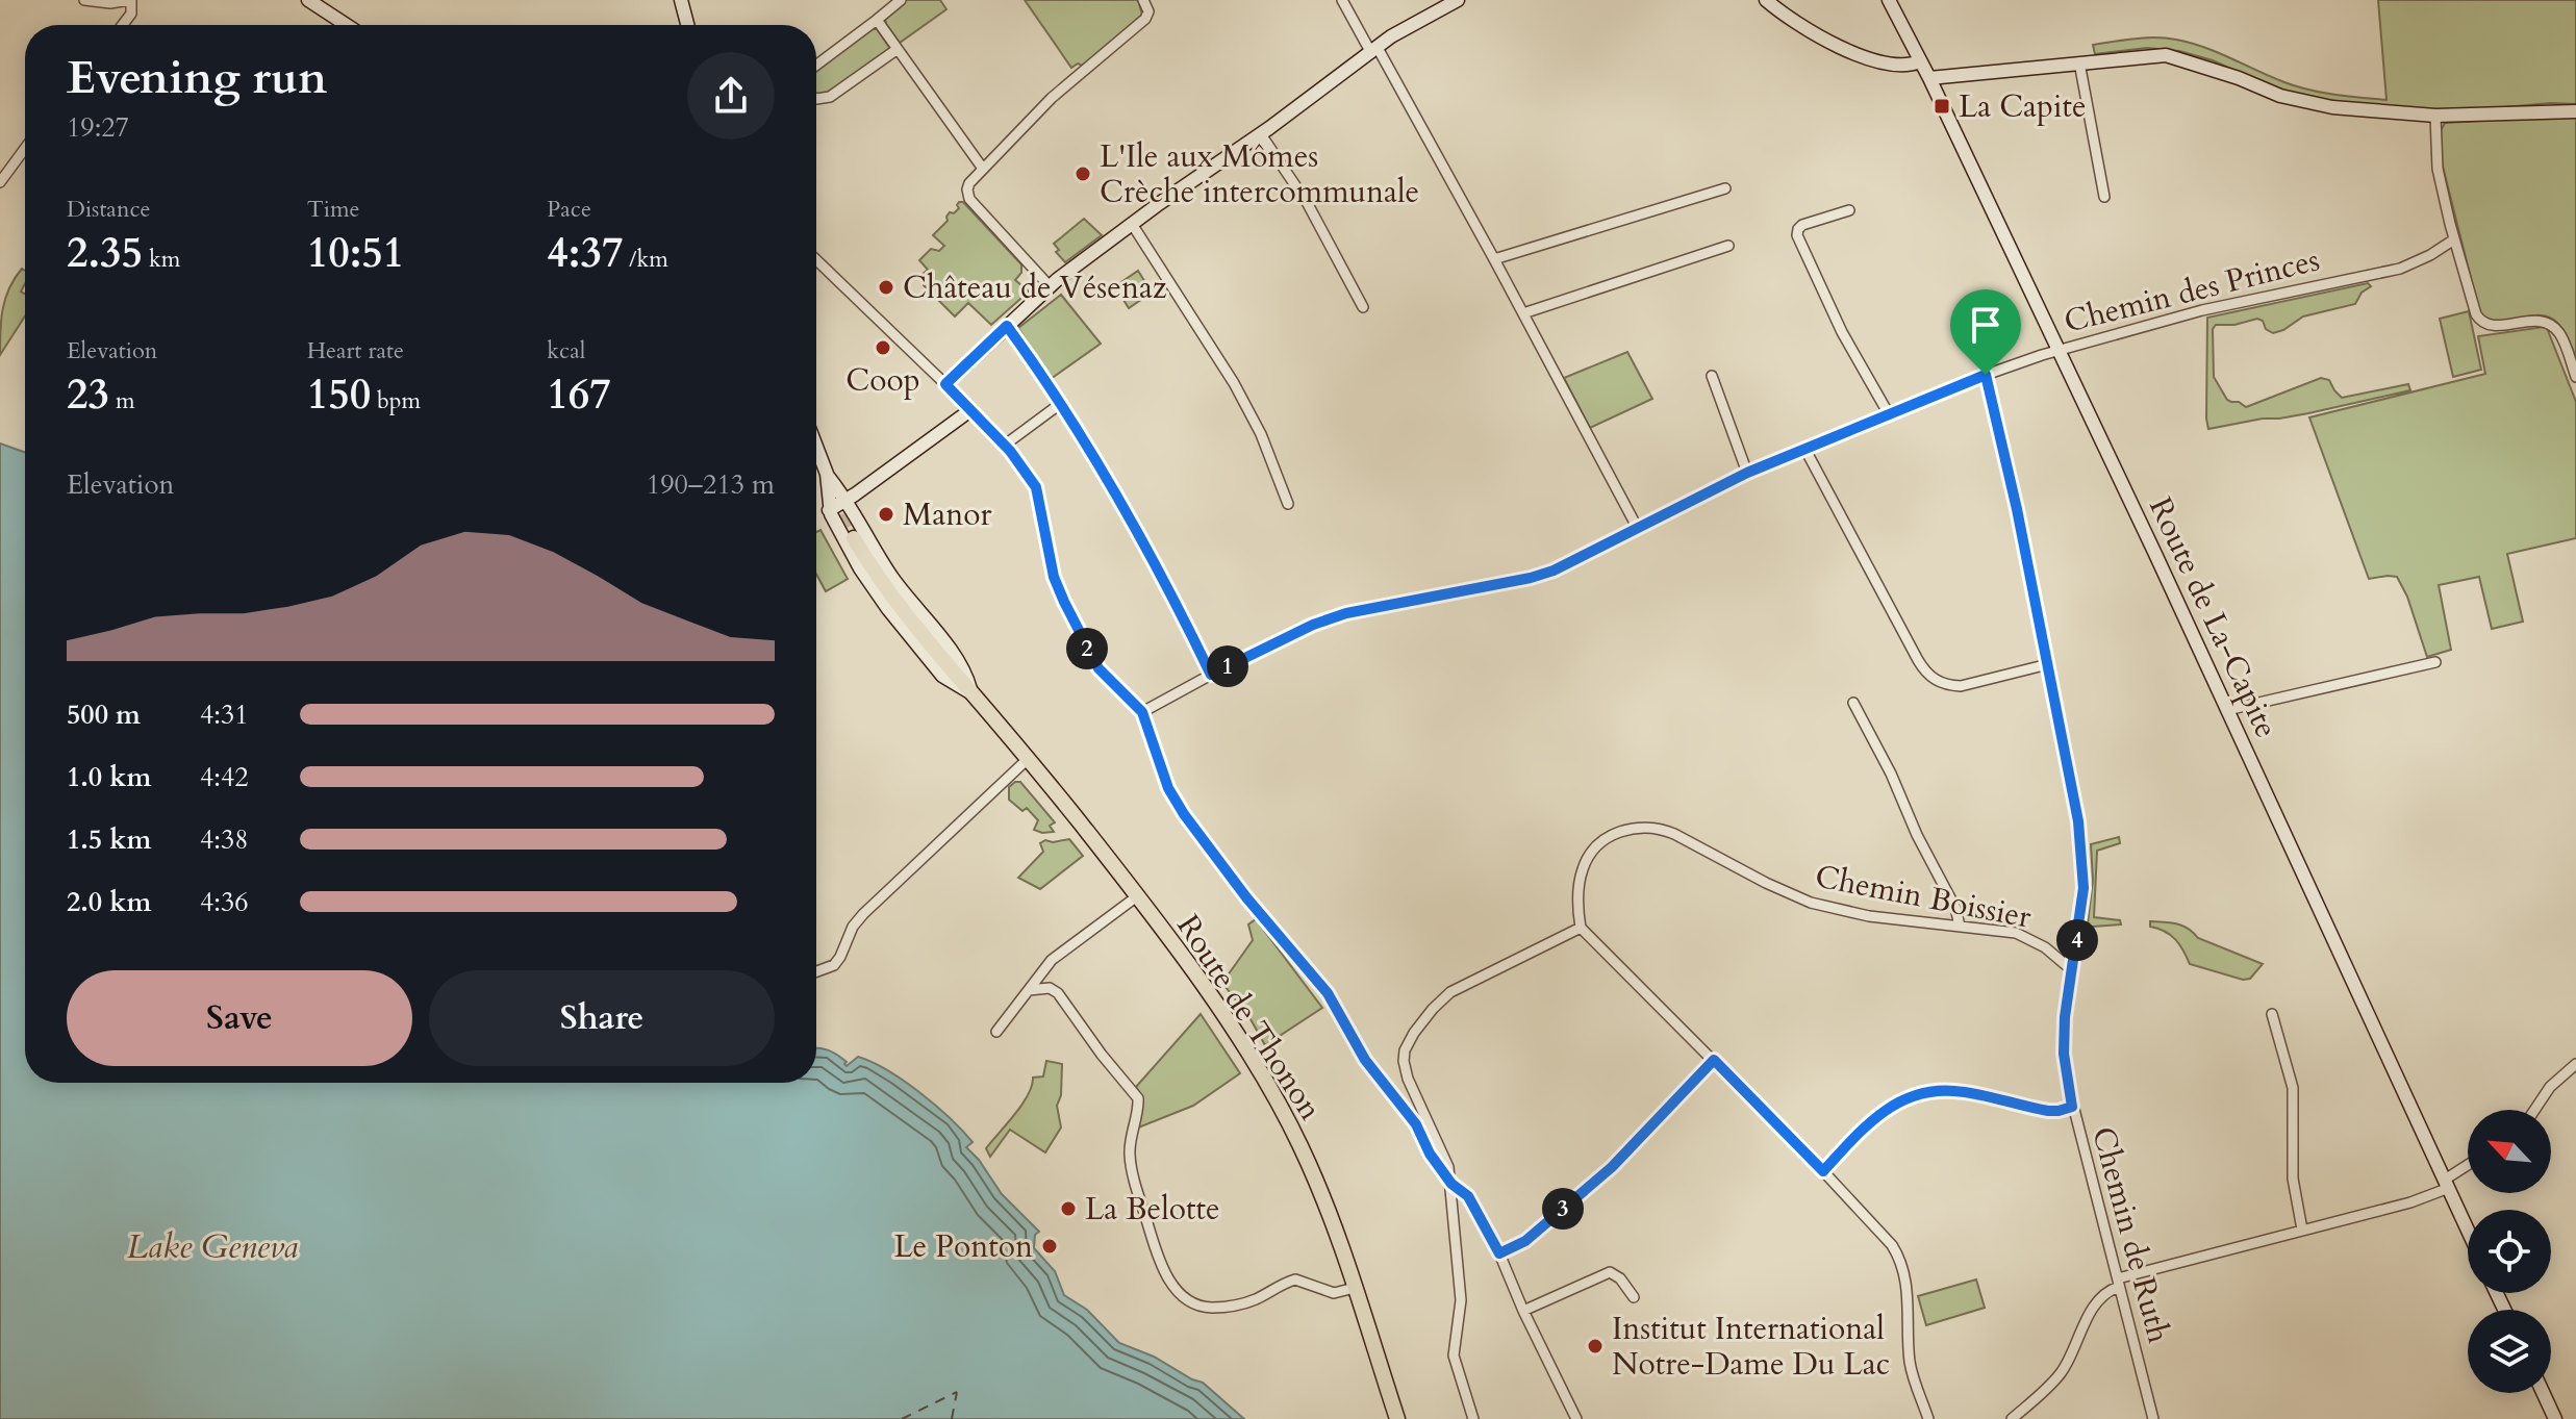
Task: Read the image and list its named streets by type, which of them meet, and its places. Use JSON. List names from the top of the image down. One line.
{"streets":{"main road":["Route de Thonon"],"street":["Chemin des Princes","Route de La-Capite","Chemin Boissier","Chemin de Ruth"]},"crossings":[["Chemin des Princes","Route de La-Capite"],["Chemin des Princes","Chemin de Ruth"],["Chemin Boissier","Chemin de Ruth"]],"water":["Lake Geneva"],"places":{"transit":["La Capite"],"other":["L'Ile aux Mômes Crèche intercommunale","Château de Vésenaz","Coop","Manor","La Belotte","Le Ponton","Institut International Notre-Dame Du Lac"]},"north":"top left","page":{"heading":["Evening run","19:27"],"stats":[["Distance","2.35 km"],["Time","10:51"],["Pace","4:37 /km"],["Elevation","23 m"],["Heart rate","150 bpm"],["kcal","167"]],"chart":["Elevation","190–213 m"],"pins":["2","1","4","3"],"list":[{"name":"500 m","note":"4:31"},{"name":"1.0 km","note":"4:42"},{"name":"1.5 km","note":"4:38"},{"name":"2.0 km","note":"4:36"}],"buttons":["Save","Share"]}}
